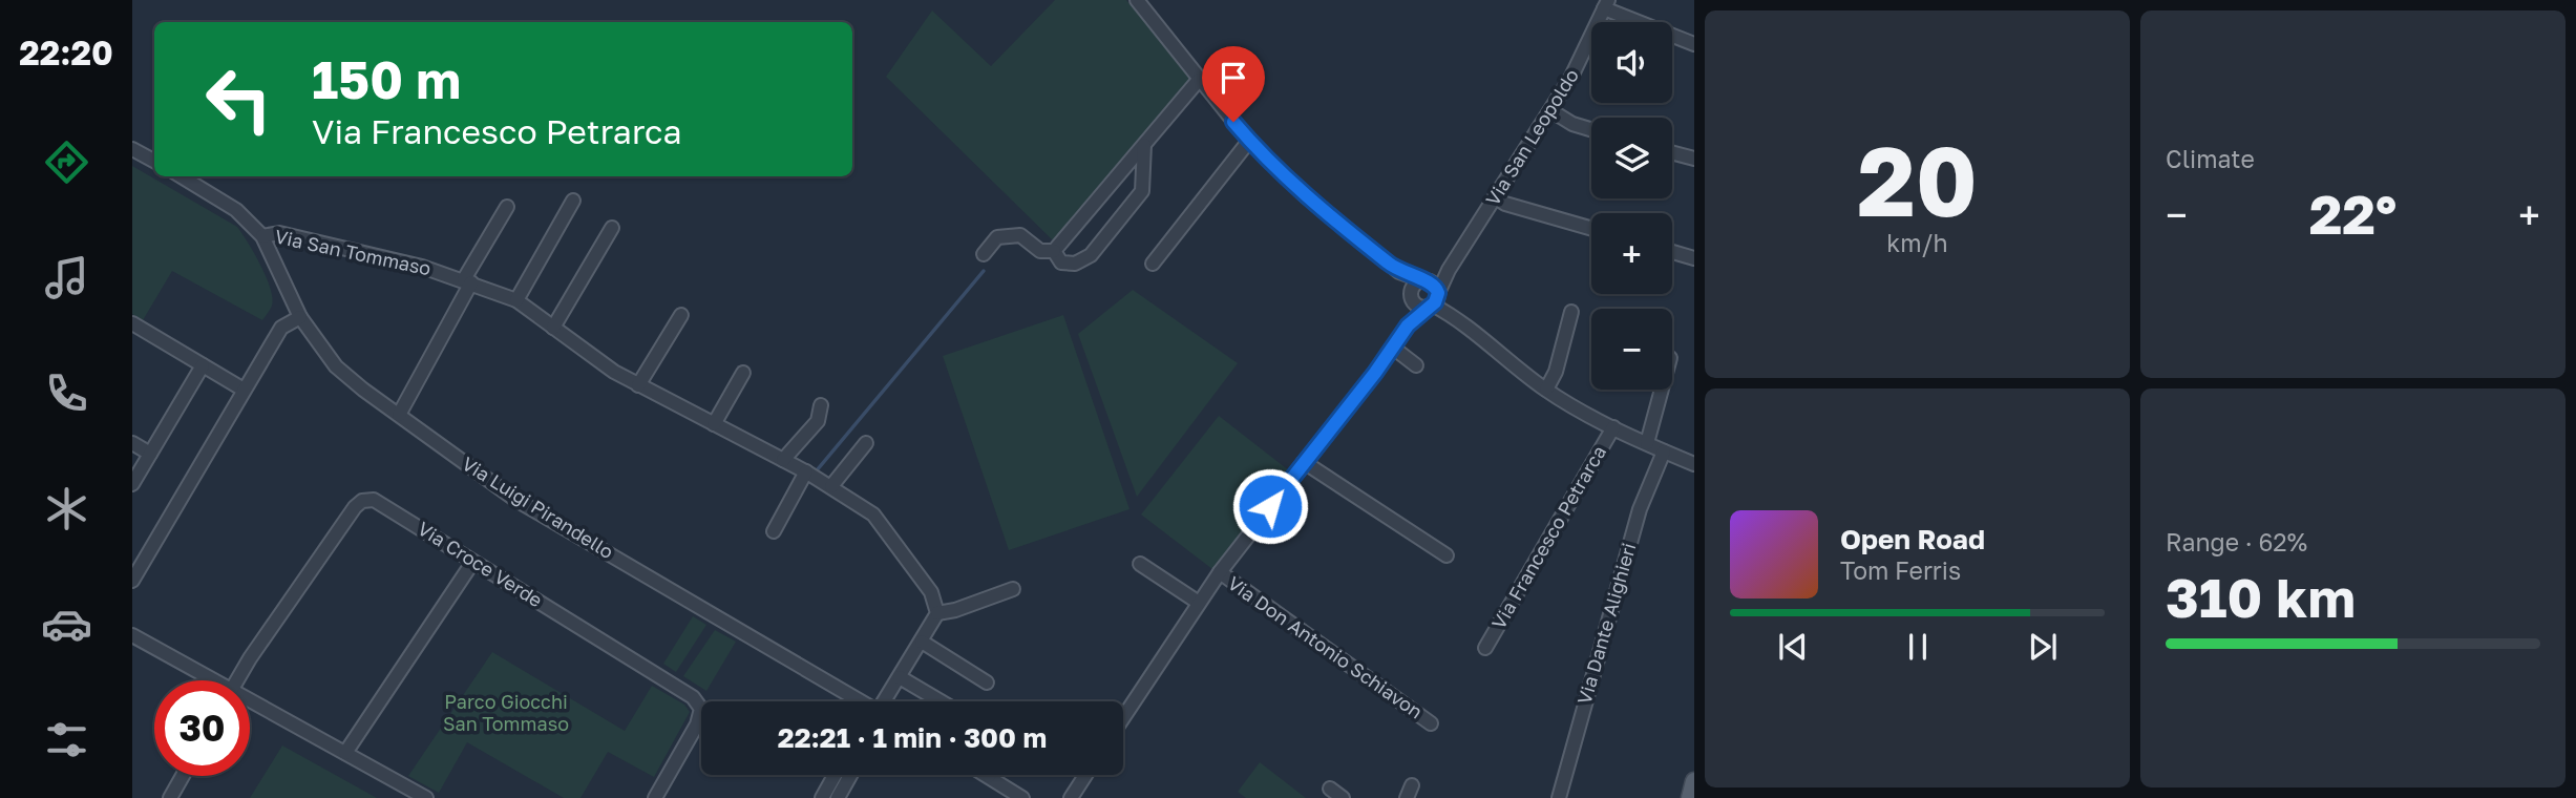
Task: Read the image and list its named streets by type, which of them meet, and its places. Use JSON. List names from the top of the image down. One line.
{"streets":{"street":["Via San Leopoldo","Via San Tommaso","Via Luigi Pirandello","Via Francesco Petrarca","Via Croce Verde","Via Dante Alighieri","Via Don Antonio Schiavon"]},"crossings":[["Via San Leopoldo","Via Francesco Petrarca"],["Via San Leopoldo","Via Don Antonio Schiavon"],["Via San Tommaso","Via Luigi Pirandello"],["Via Francesco Petrarca","Via Dante Alighieri"],["Via Francesco Petrarca","Via Don Antonio Schiavon"]],"parks":["Parco Giocchi San Tommaso"],"page":{"tabs":"22:20","tile":[["20","km/h"],"Climate",["Range · 62%","310 km"]],"map_buttons":["+","−"],"turn":["150 m","Via Francesco Petrarca"],"heat":["−","22°","+"],"song":["Open Road","Tom Ferris"],"limit":"30","trip":"22:21 · 1 min · 300 m"}}
